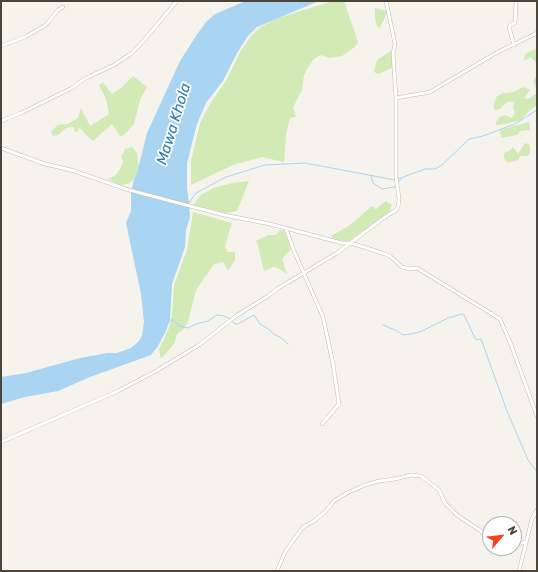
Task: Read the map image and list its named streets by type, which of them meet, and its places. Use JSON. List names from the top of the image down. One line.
{"water":["Mawa Khola"],"north":"top right"}
